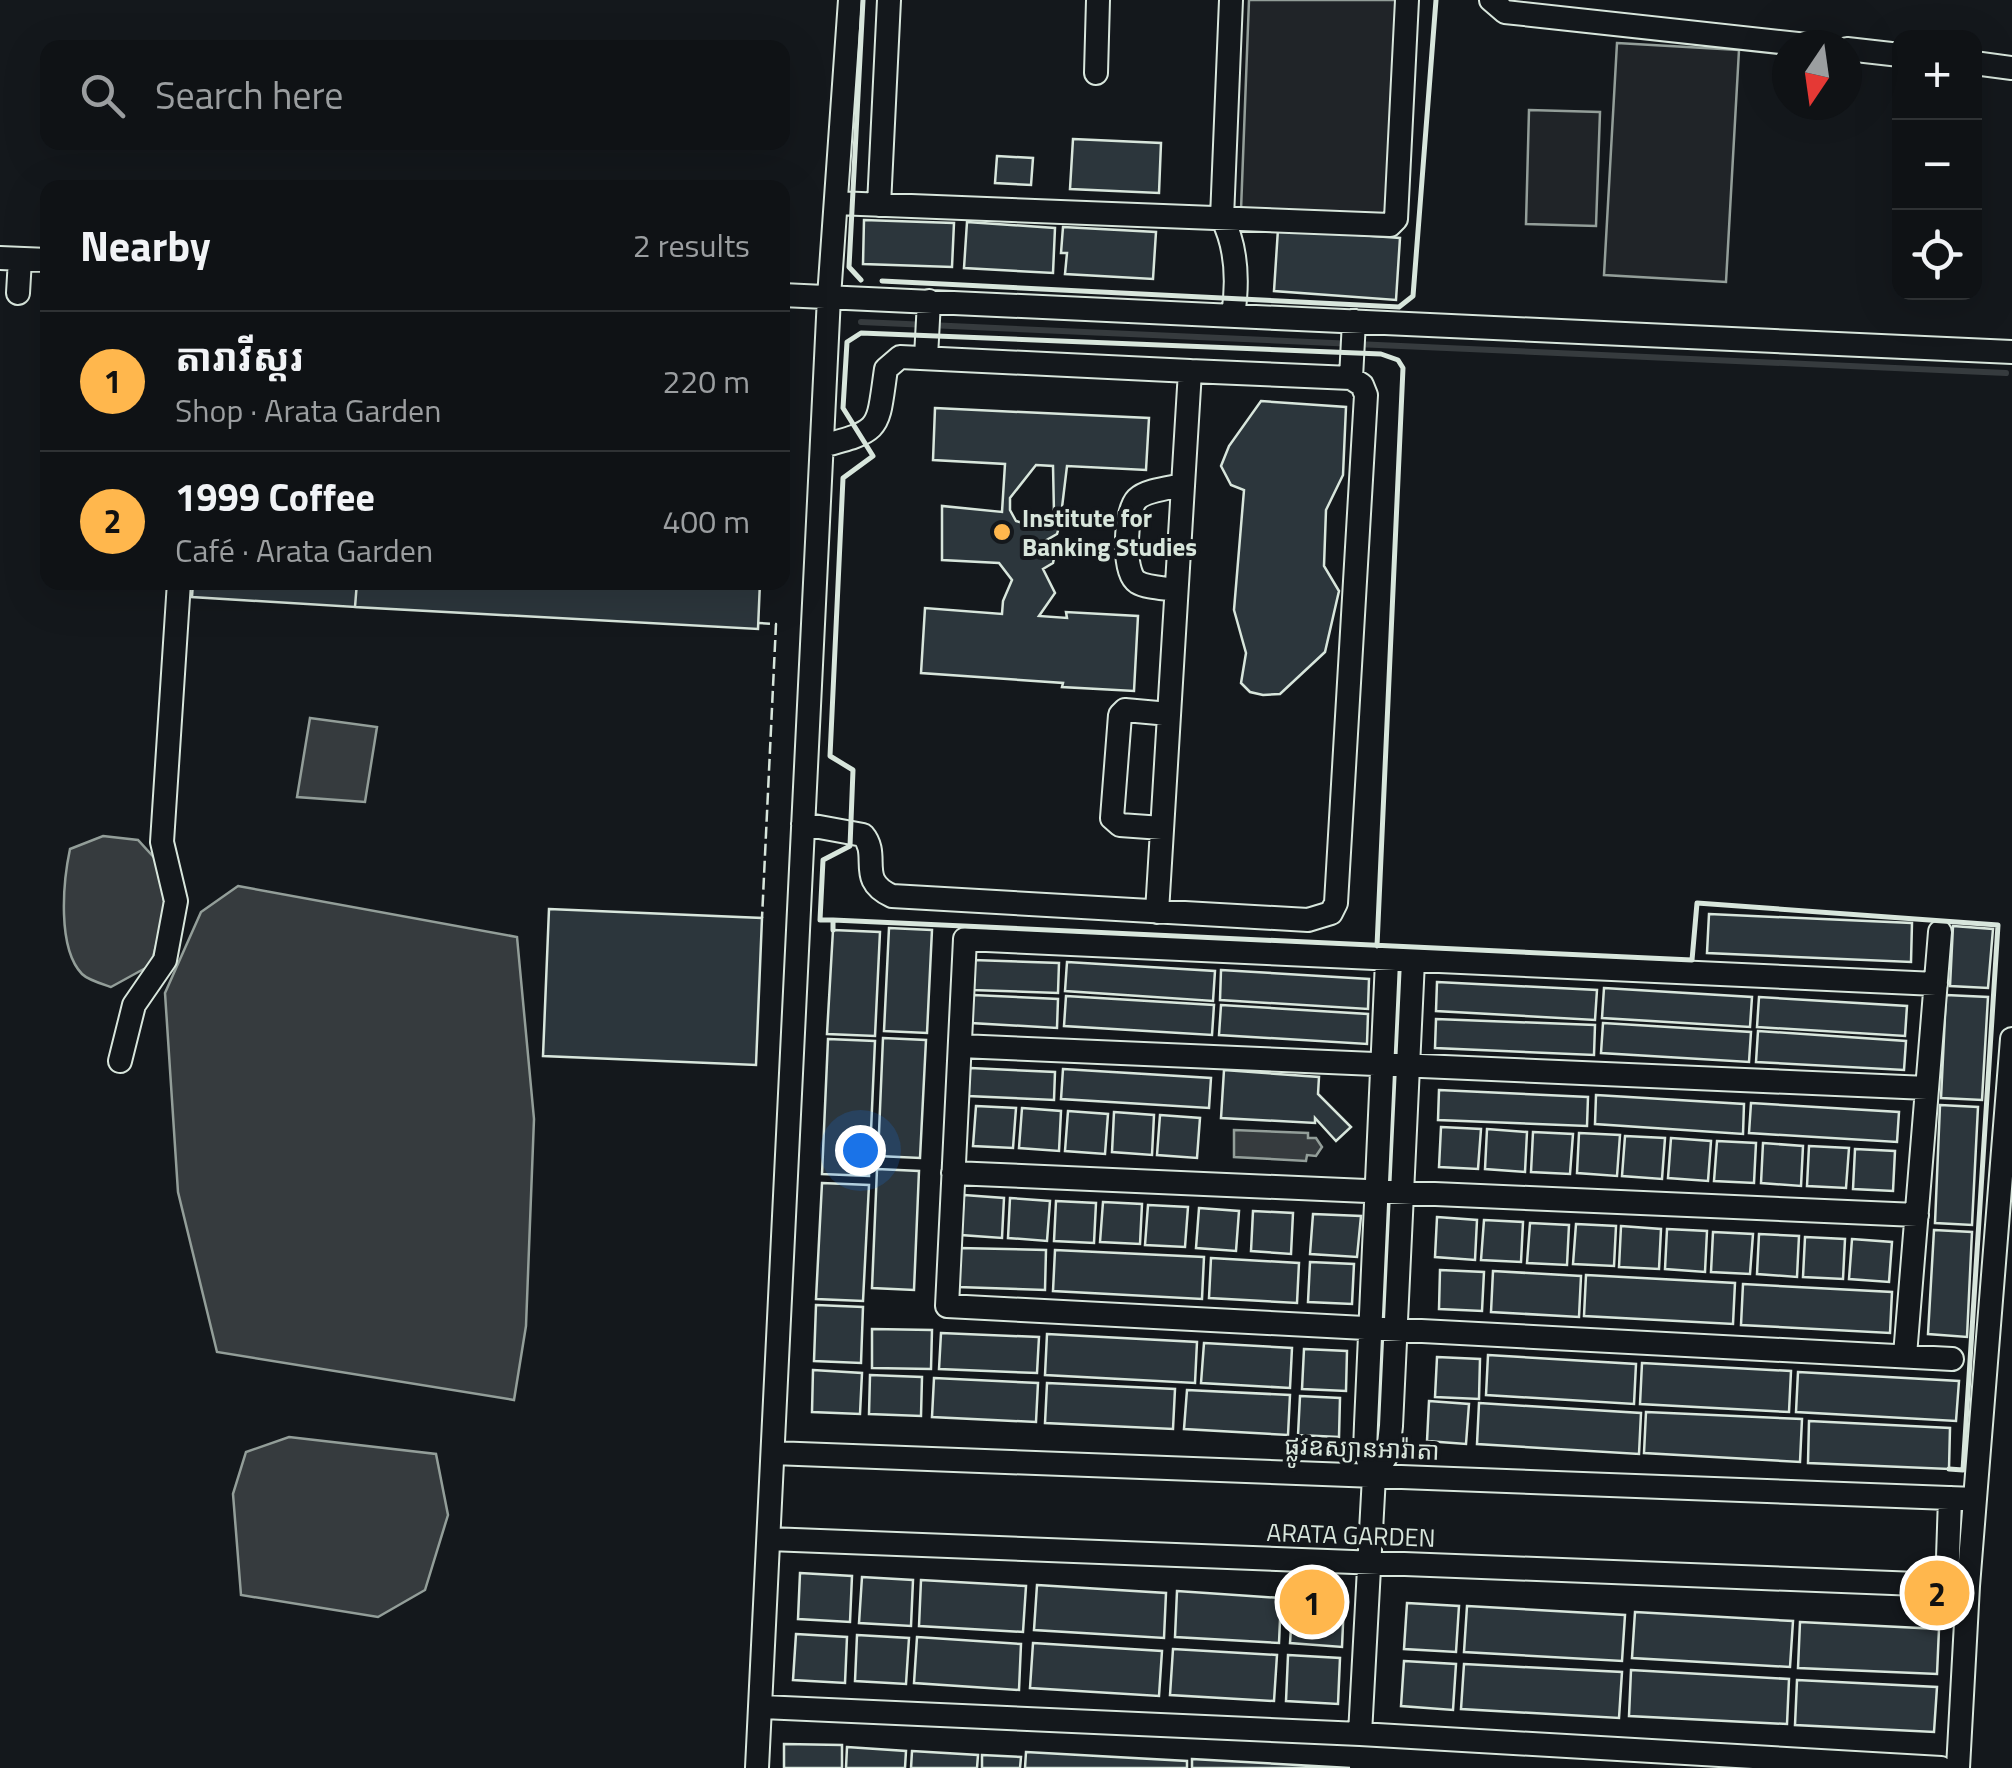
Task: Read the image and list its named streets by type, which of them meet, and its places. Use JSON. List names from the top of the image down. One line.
{"streets":{"street":["ផ្លូវឧស្យានអារ៉ាតា","ARATA GARDEN"]},"places":["Institute for Banking Studies"],"north":"bottom","page":{"map_buttons":["+","−"],"search":"Search here","heading":["Nearby","2 results"],"list":[{"mark":"1","name":"តារាវីស្តរ","note":"Shop · Arata Garden","value":"220 m"},{"mark":"2","name":"1999 Coffee","note":"Café · Arata Garden","value":"400 m"}],"pins":["2","1"]}}
